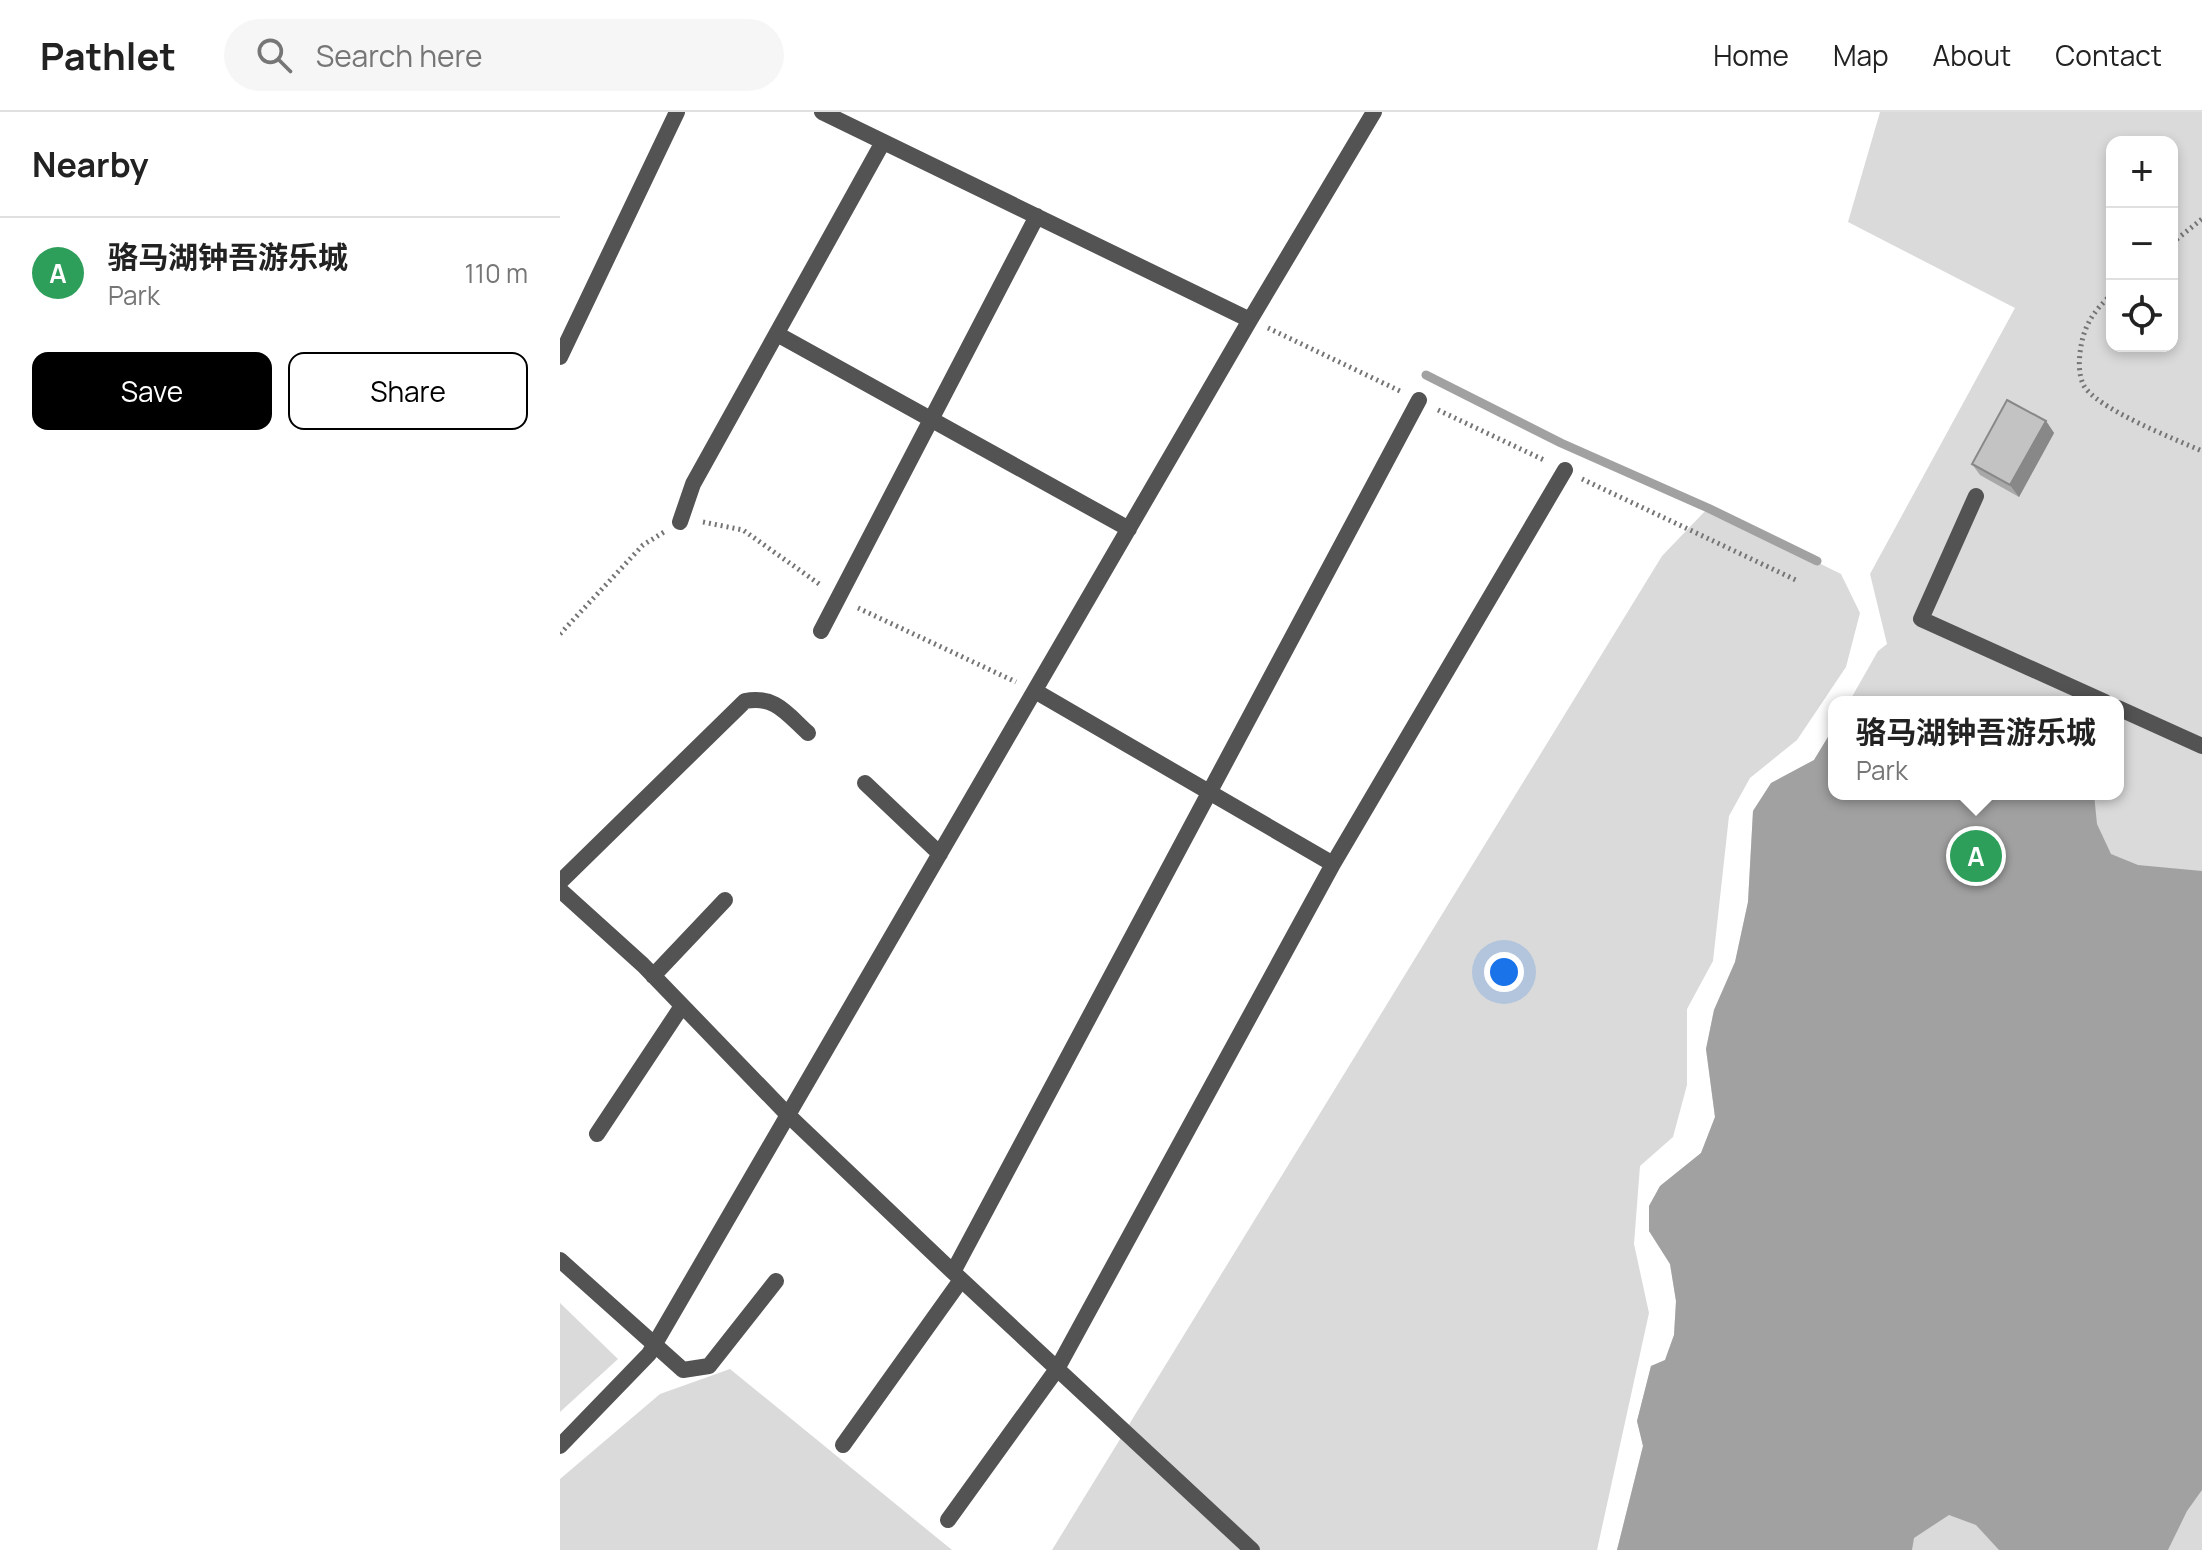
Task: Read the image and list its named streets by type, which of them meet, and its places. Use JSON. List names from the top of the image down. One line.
{"page":{"header":"Pathlet","search":"Search here","nav":["Home","Map","About","Contact"],"heading":"Nearby","map_buttons":["+","−"],"list":[{"mark":"A","name":"骆马湖钟吾游乐城","note":"Park","value":"110 m"}],"buttons":["Save","Share"],"popup":["骆马湖钟吾游乐城","Park"],"pins":"A"}}
